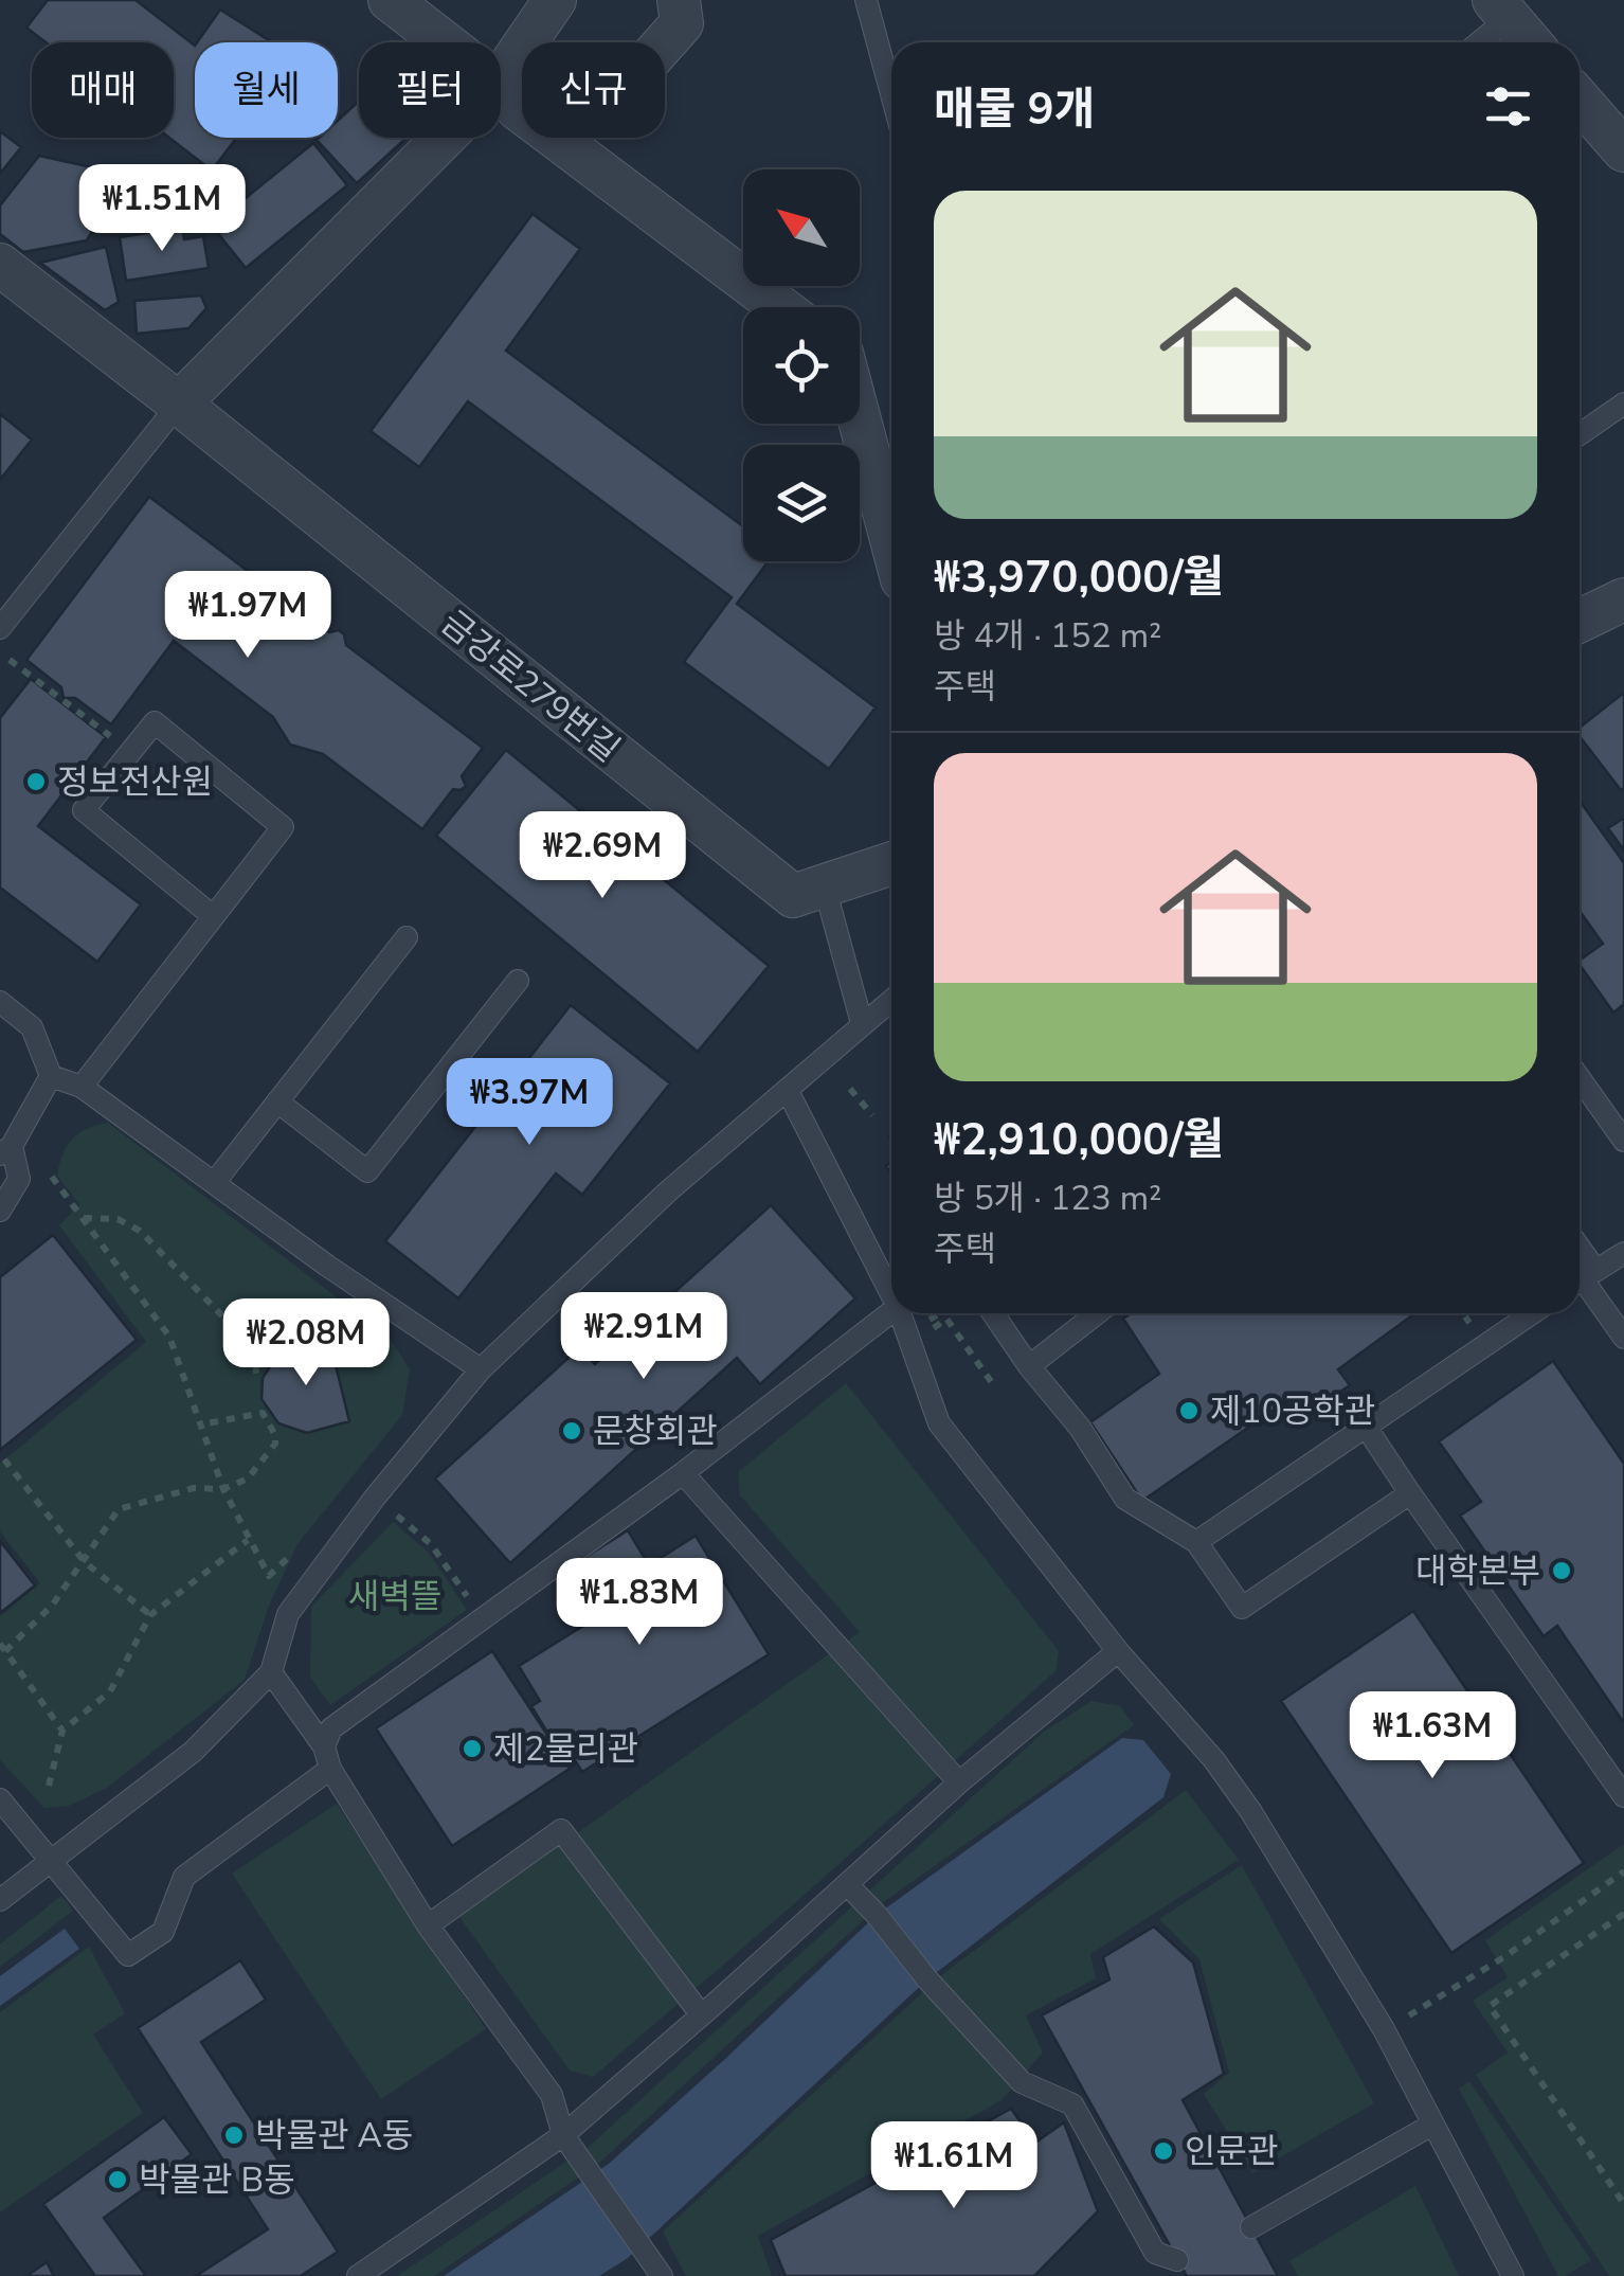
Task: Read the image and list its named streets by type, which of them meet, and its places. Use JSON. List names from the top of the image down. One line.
{"streets":{"street":["금강로279번길"]},"parks":["새벽뜰"],"places":["정보전산원","제10공학관","문창회관","대학본부","제2물리관","박물관 A동","인문관","박물관 B동"],"north":"top left","page":{"chip":["매매","월세","필터","신규"],"heading":"매물 9개","price":["₩1.51M","₩1.97M","₩2.69M","₩3.97M","₩2.91M","₩2.08M","₩1.83M","₩1.63M","₩1.61M"],"list":[{"name":"₩3,970,000/월","note":"방 4개 · 152 m² · 주택"},{"name":"₩2,910,000/월","note":"방 5개 · 123 m² · 주택"}]}}
